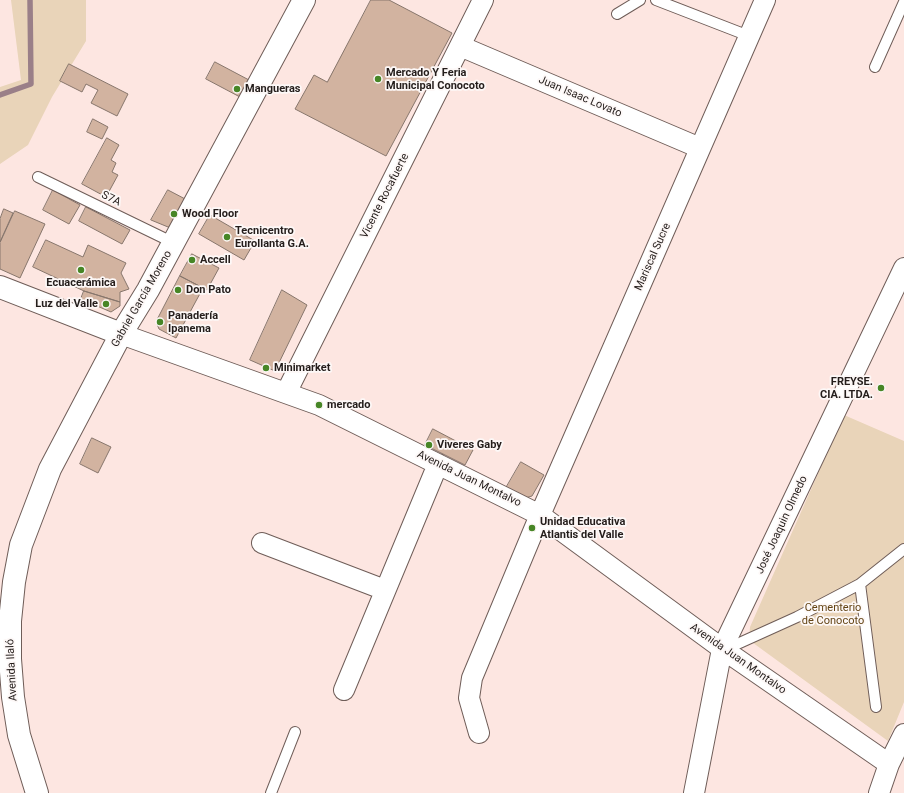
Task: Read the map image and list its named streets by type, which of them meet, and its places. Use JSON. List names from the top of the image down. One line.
{"streets":{"main road":["Gabriel García Moreno","Avenida Juan Montalvo","Avenida Ilaló"],"street":["Juan Isaac Lovato","Vicente Rocafuerte","Mariscal Sucre","José Joaquin Olmedo"],"lane":["S7A"]},"crossings":[["Juan Isaac Lovato","Vicente Rocafuerte"],["Juan Isaac Lovato","Mariscal Sucre"],["Vicente Rocafuerte","Avenida Juan Montalvo"],["S7A","Gabriel García Moreno"],["Mariscal Sucre","Avenida Juan Montalvo"],["Gabriel García Moreno","Avenida Juan Montalvo"],["Gabriel García Moreno","Avenida Ilaló"],["Avenida Juan Montalvo","José Joaquin Olmedo"]],"parks":["Cementerio de Conocoto"],"places":["Mercado Y Feria Municipal Conocoto","Mangueras","Wood Floor","Tecnicentro Eurollanta G.A.","Accell","Ecuacerámica","Don Pato","Luz del Valle","Panadería Ipanema","Minimarket","FREYSE. CIA. LTDA.","mercado","Viveres Gaby","Unidad Educativa Atlantis del Valle"]}
